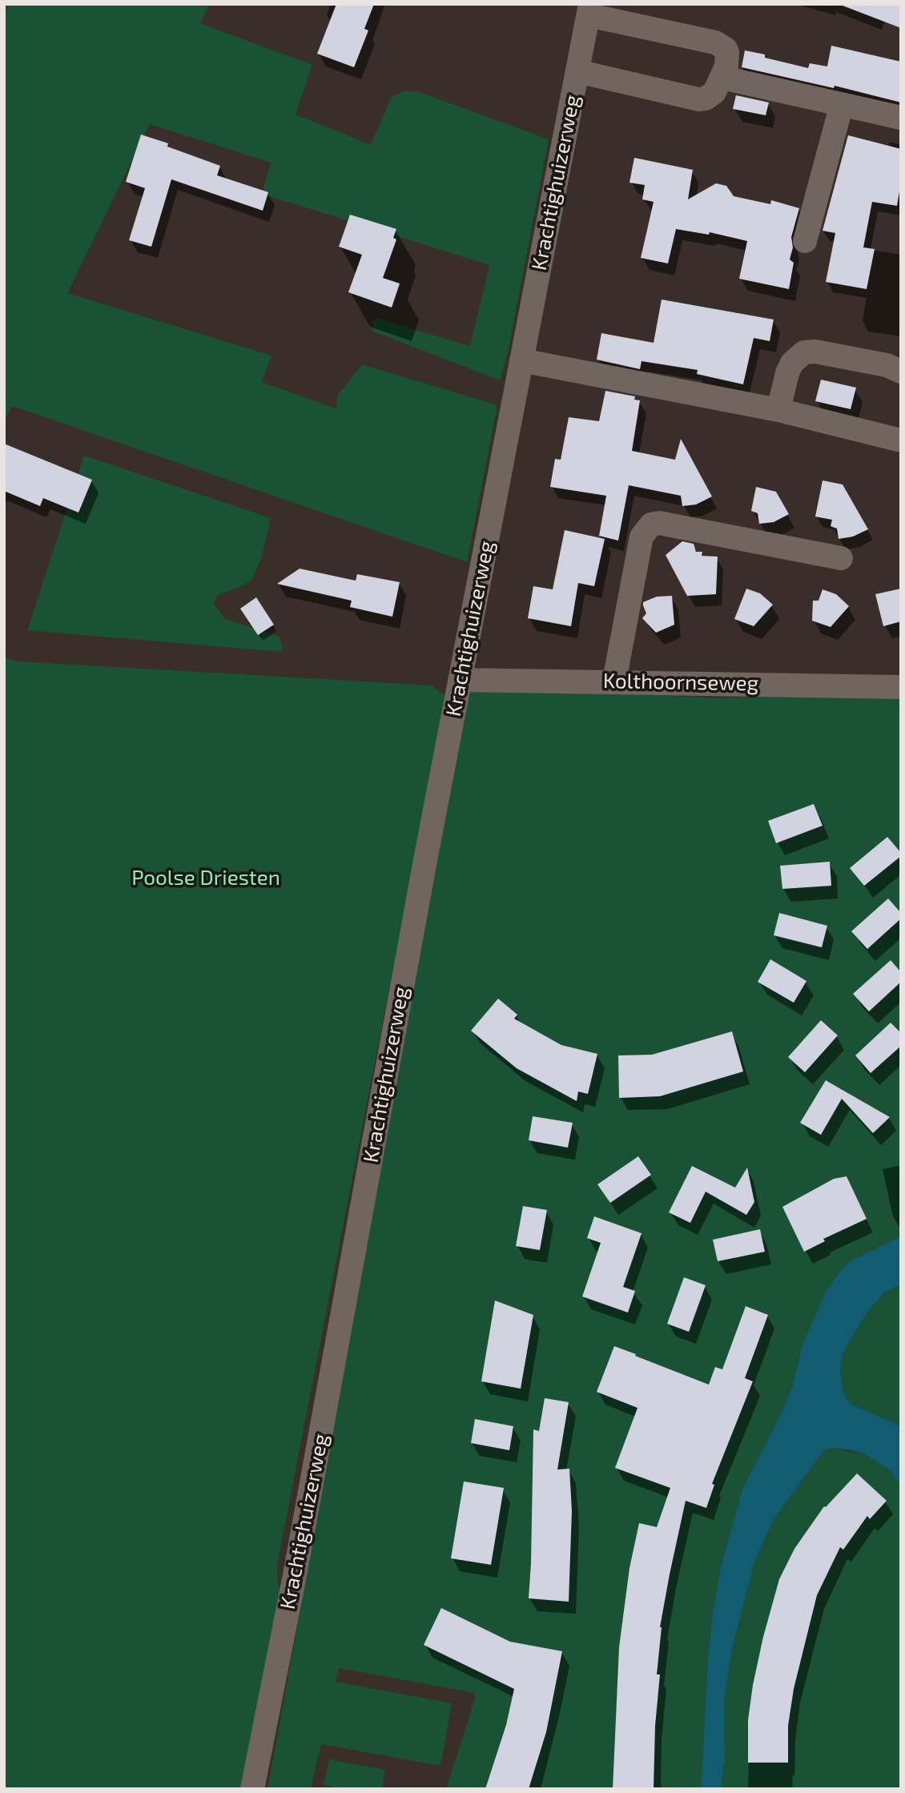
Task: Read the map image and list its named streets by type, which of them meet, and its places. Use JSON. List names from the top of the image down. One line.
{"streets":{"street":["Krachtighuizerweg","Kolthoornseweg"]},"crossings":[["Krachtighuizerweg","Kolthoornseweg"]],"parks":["Poolse Driesten"]}
